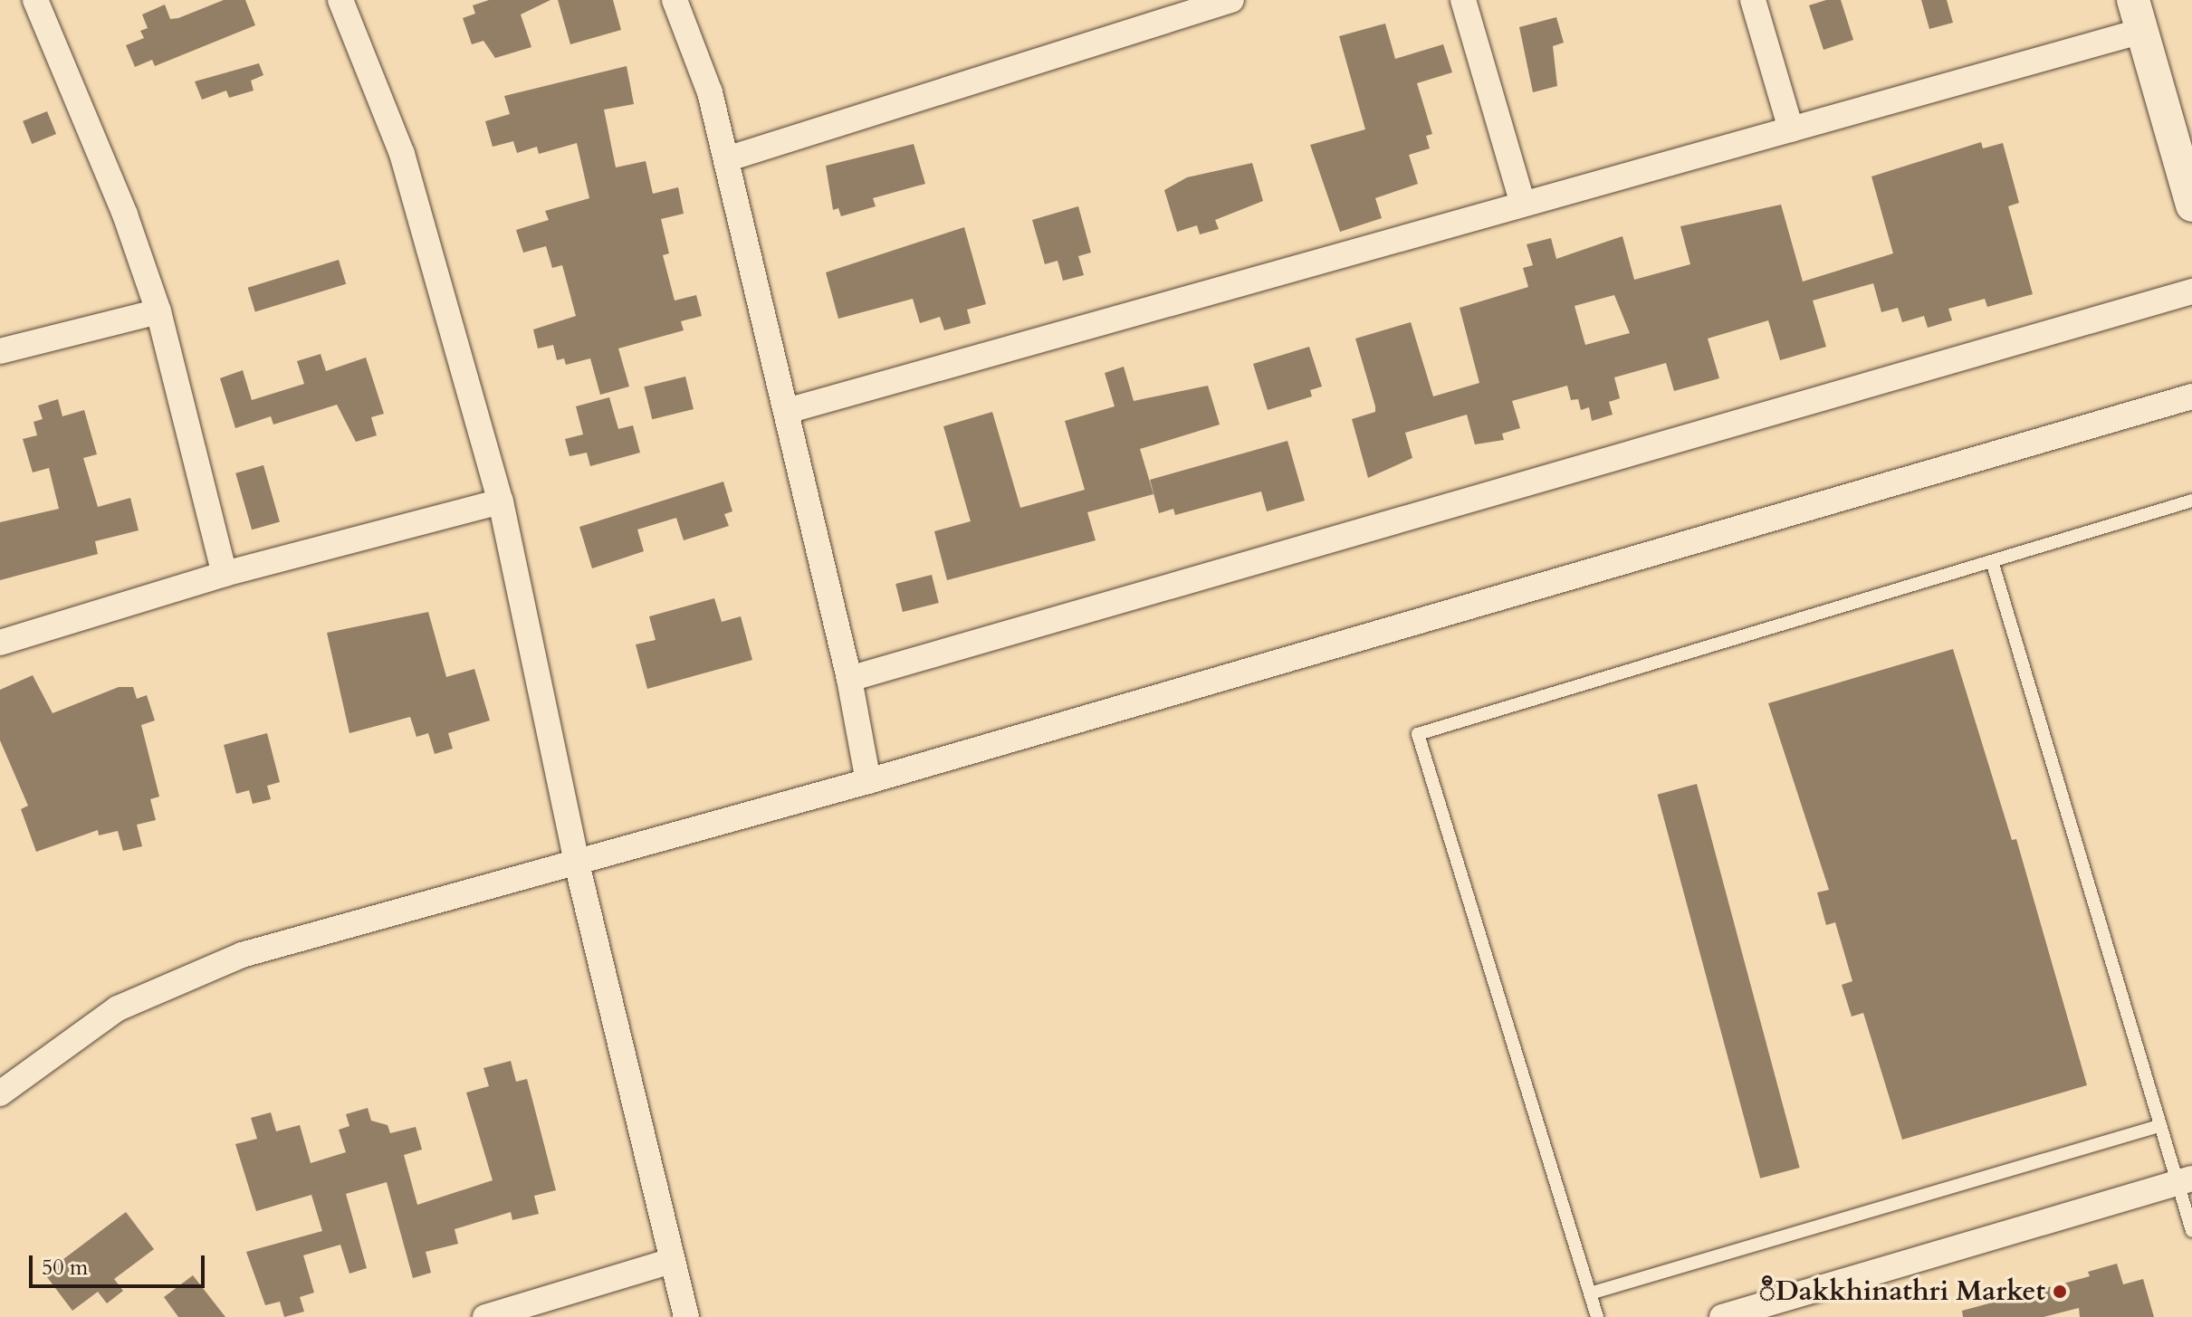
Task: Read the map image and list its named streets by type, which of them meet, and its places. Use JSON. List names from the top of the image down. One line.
{"places":["ီDakkhinathri Market"],"scale_bar":"50 m"}
